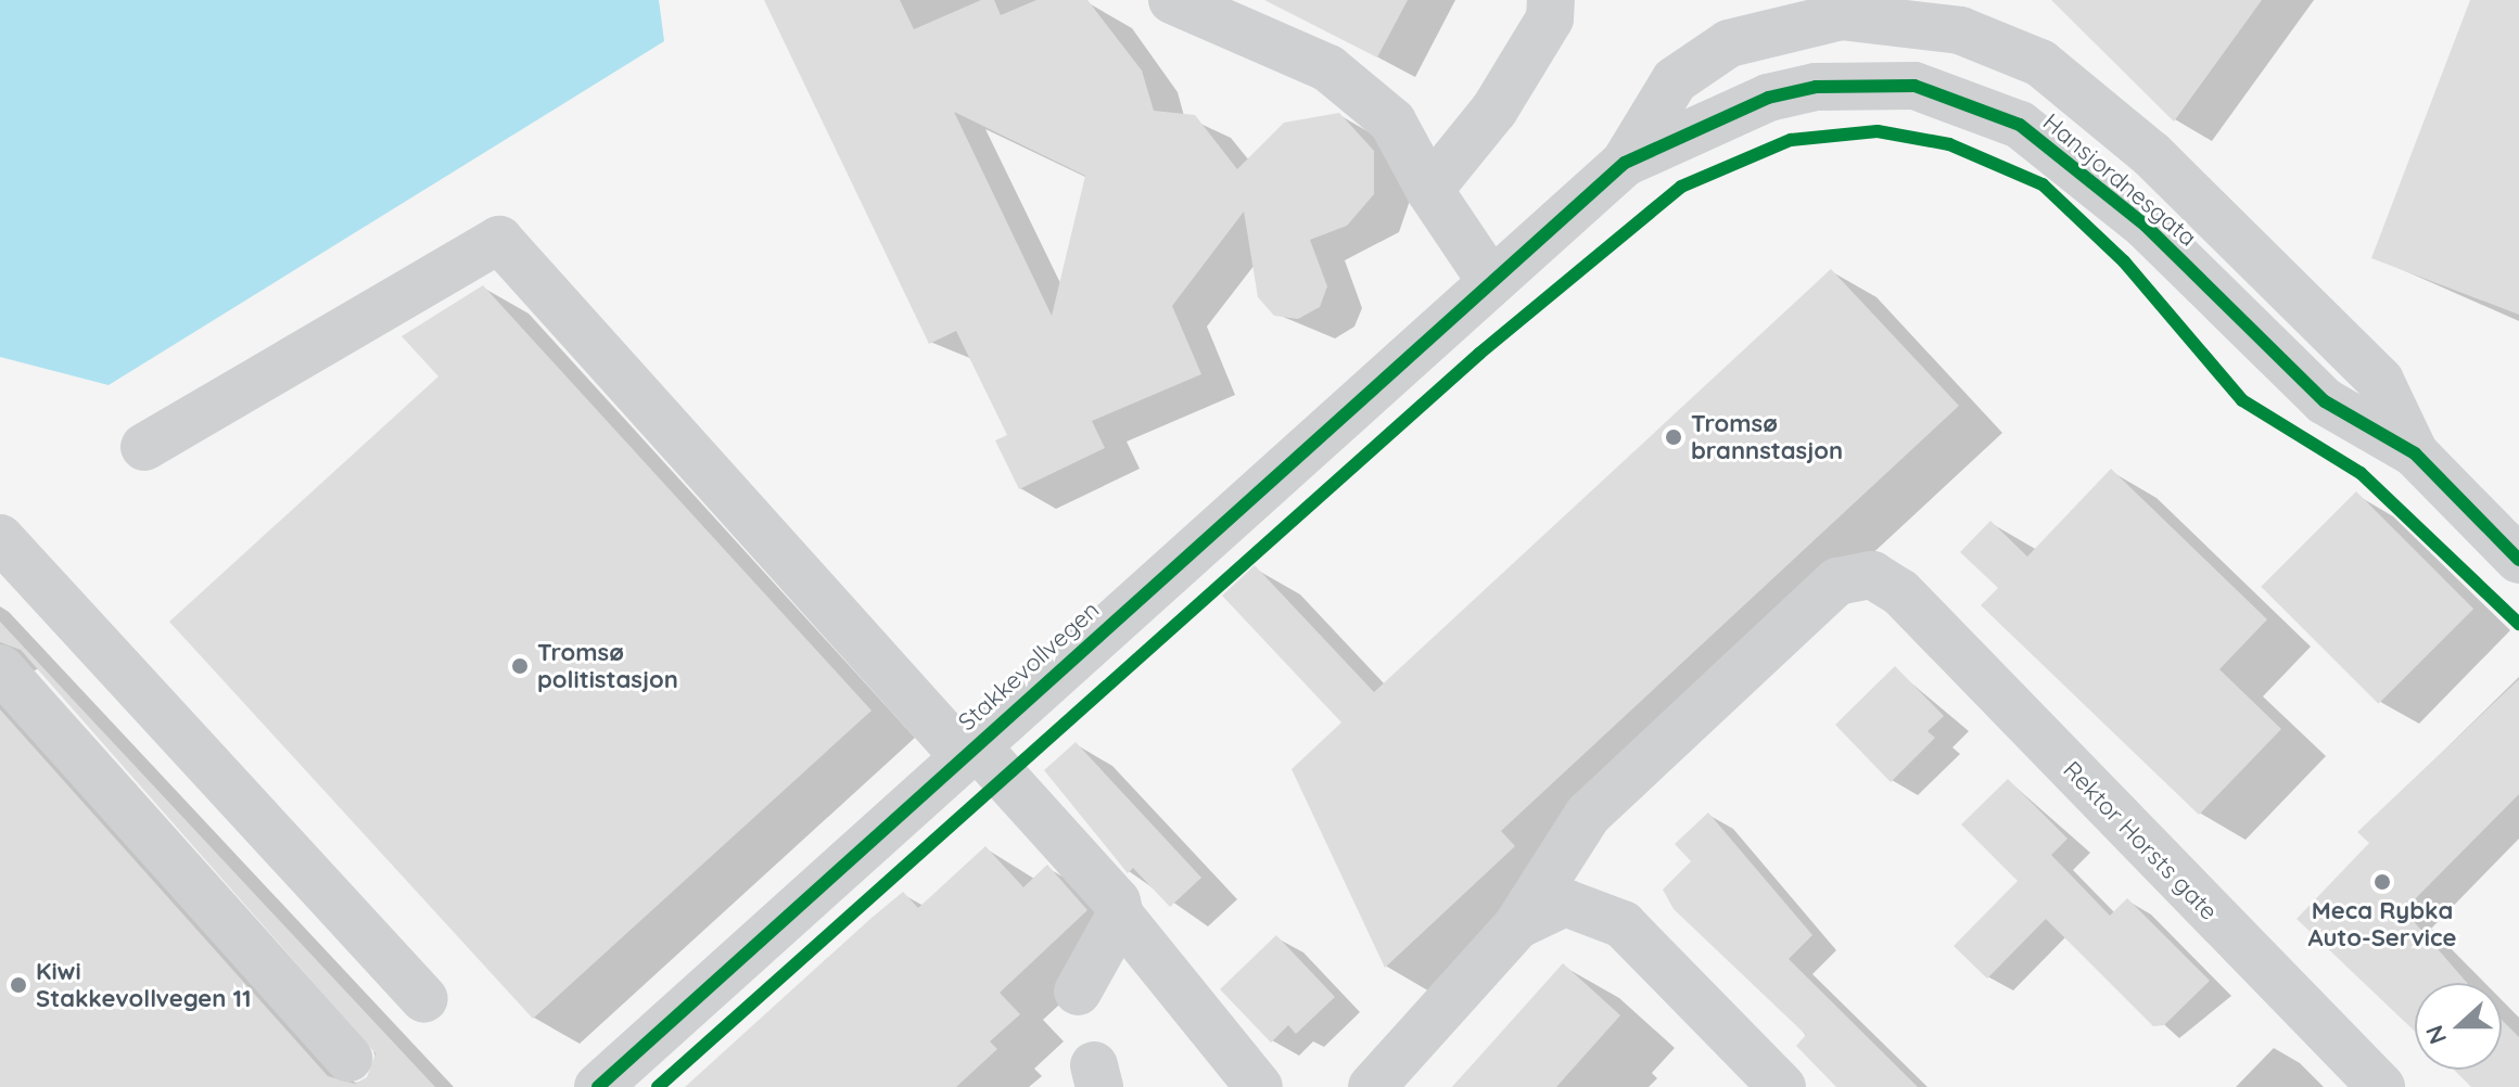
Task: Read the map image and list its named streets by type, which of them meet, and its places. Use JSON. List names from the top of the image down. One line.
{"streets":{"street":["Hansjordnesgata","Stakkevollvegen","Rektor Horsts gate"]},"crossings":[["Hansjordnesgata","Stakkevollvegen"]],"places":["Tromsø brannstasjon","Tromsø politistasjon","Meca Rybka Auto-Service","Kiwi Stakkevollvegen 11"],"north":"left"}
